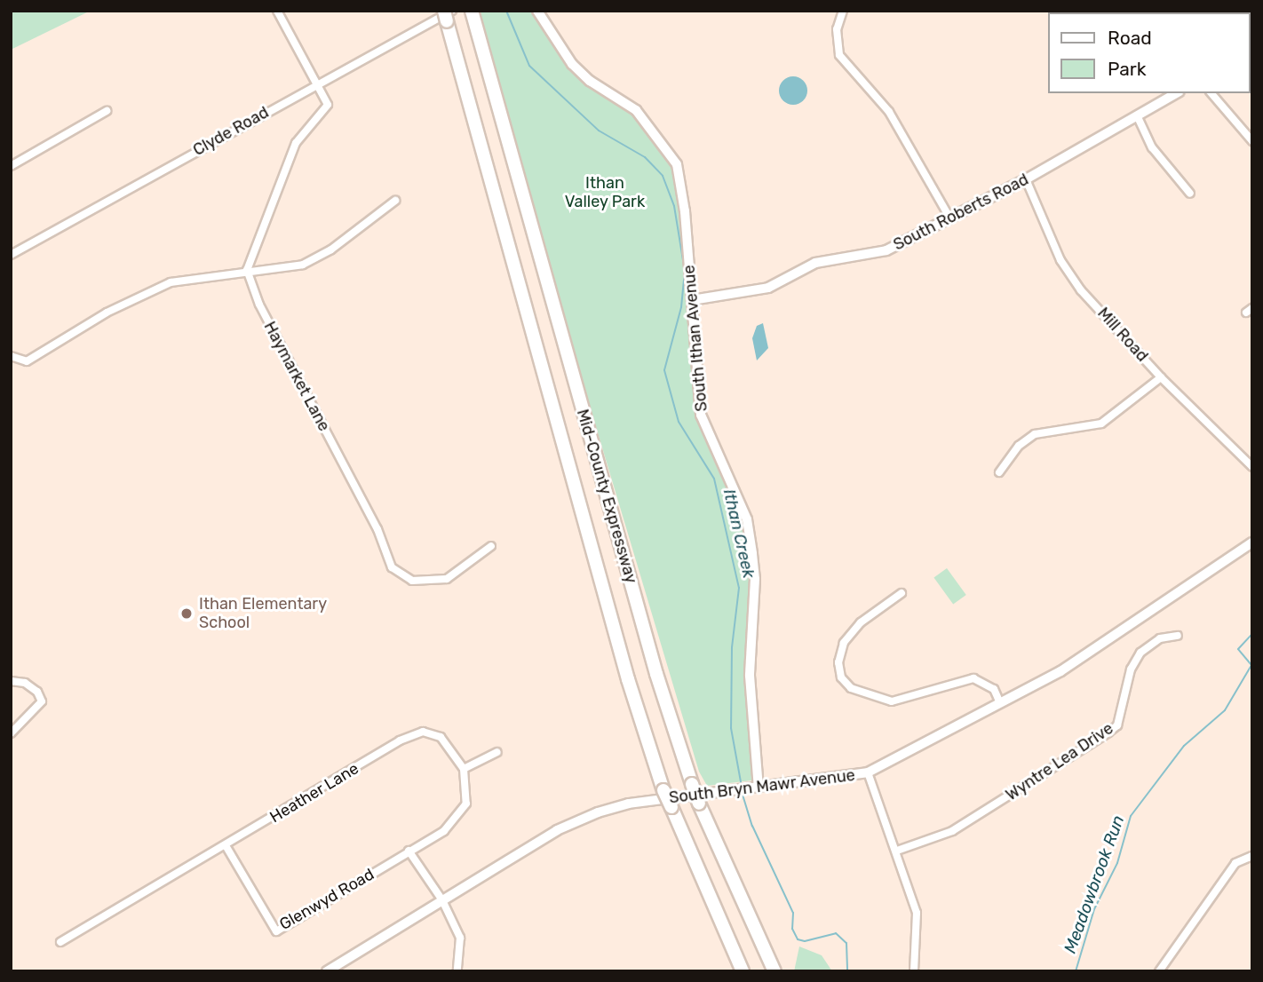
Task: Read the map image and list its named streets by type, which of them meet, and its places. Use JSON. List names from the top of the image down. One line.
{"streets":{"highway":["Mid-County Expressway"],"street":["Clyde Road","South Roberts Road","Mill Road","South Ithan Avenue","Haymarket Lane","Wyntre Lea Drive","South Bryn Mawr Avenue","Heather Lane","Glenwyd Road"]},"crossings":[["Clyde Road","Mid-County Expressway"],["South Roberts Road","Mill Road"],["South Roberts Road","South Ithan Avenue"],["South Ithan Avenue","South Bryn Mawr Avenue"],["Heather Lane","Glenwyd Road"]],"water":["Ithan Creek","Meadowbrook Run"],"parks":["Ithan Valley Park"],"places":["Ithan Elementary School"],"legend":["Road","Park"]}
